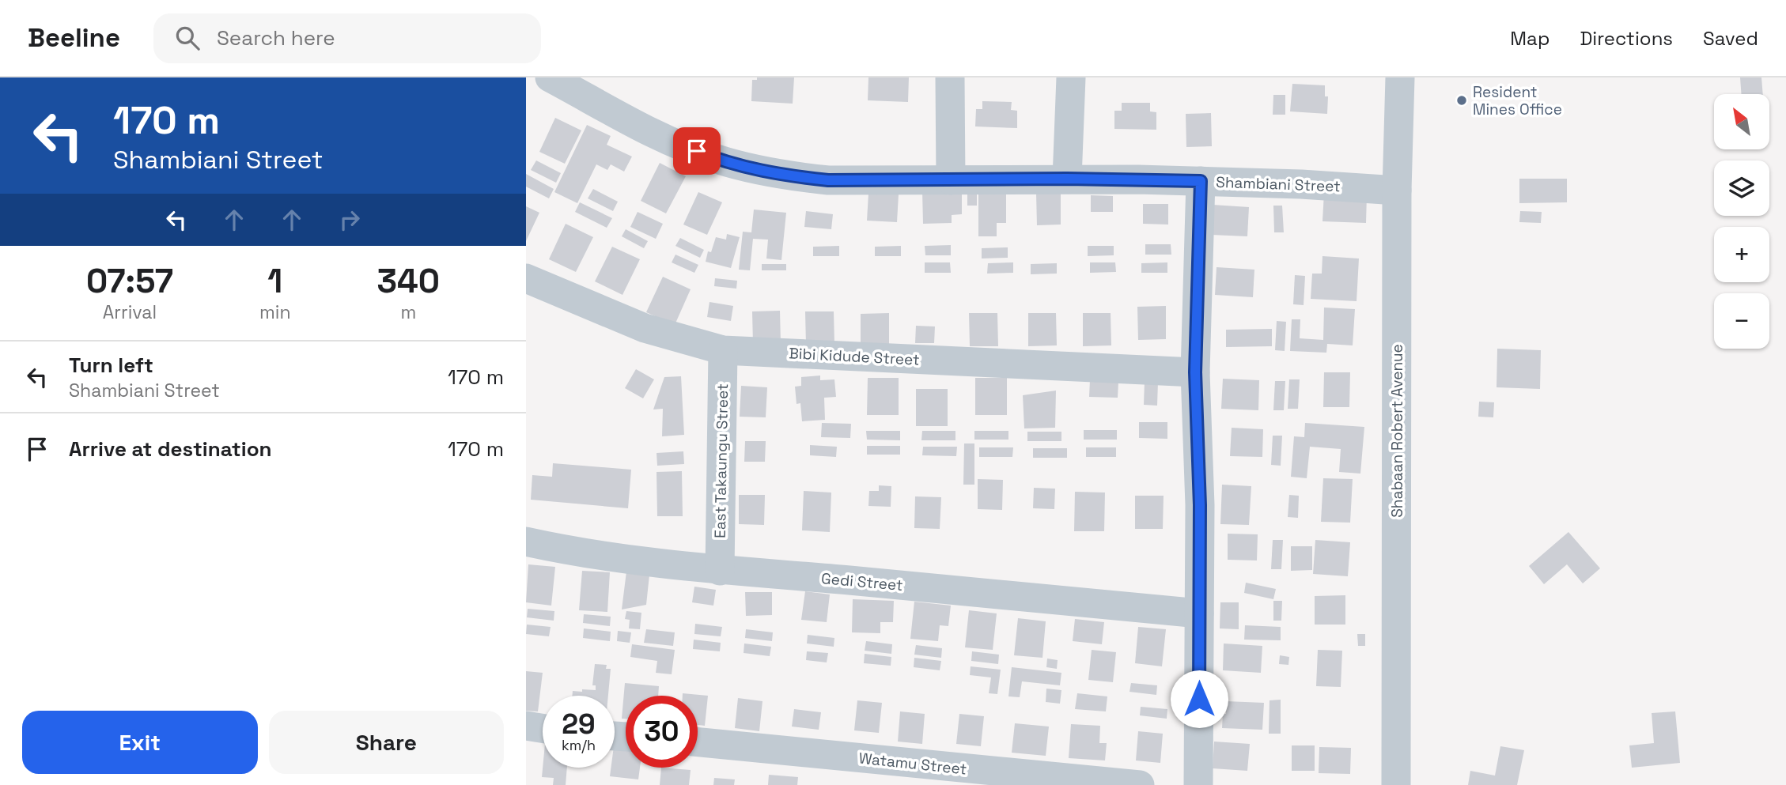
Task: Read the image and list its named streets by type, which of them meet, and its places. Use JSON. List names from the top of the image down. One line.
{"streets":{"street":["Shambiani Street","Bibi Kidude Street","Shabaan Robert Avenue","East Takaungu Street","Gedi Street","Watamu Street"]},"crossings":[["Shambiani Street","Shabaan Robert Avenue"],["Bibi Kidude Street","East Takaungu Street"],["East Takaungu Street","Gedi Street"]],"places":["Resident Mines Office"],"north":"top left","page":{"header":"Beeline","search":"Search here","nav":["Map","Directions","Saved"],"turn":["170 m","Shambiani Street"],"map_buttons":["+","−"],"eta":["07:57","Arrival","1","min","340","m"],"list":[{"name":"Turn left","note":"Shambiani Street","value":"170 m"},{"name":"Arrive at destination","value":"170 m"}],"speed":"29 km/h","limit":"30","buttons":["Exit","Share"]}}
